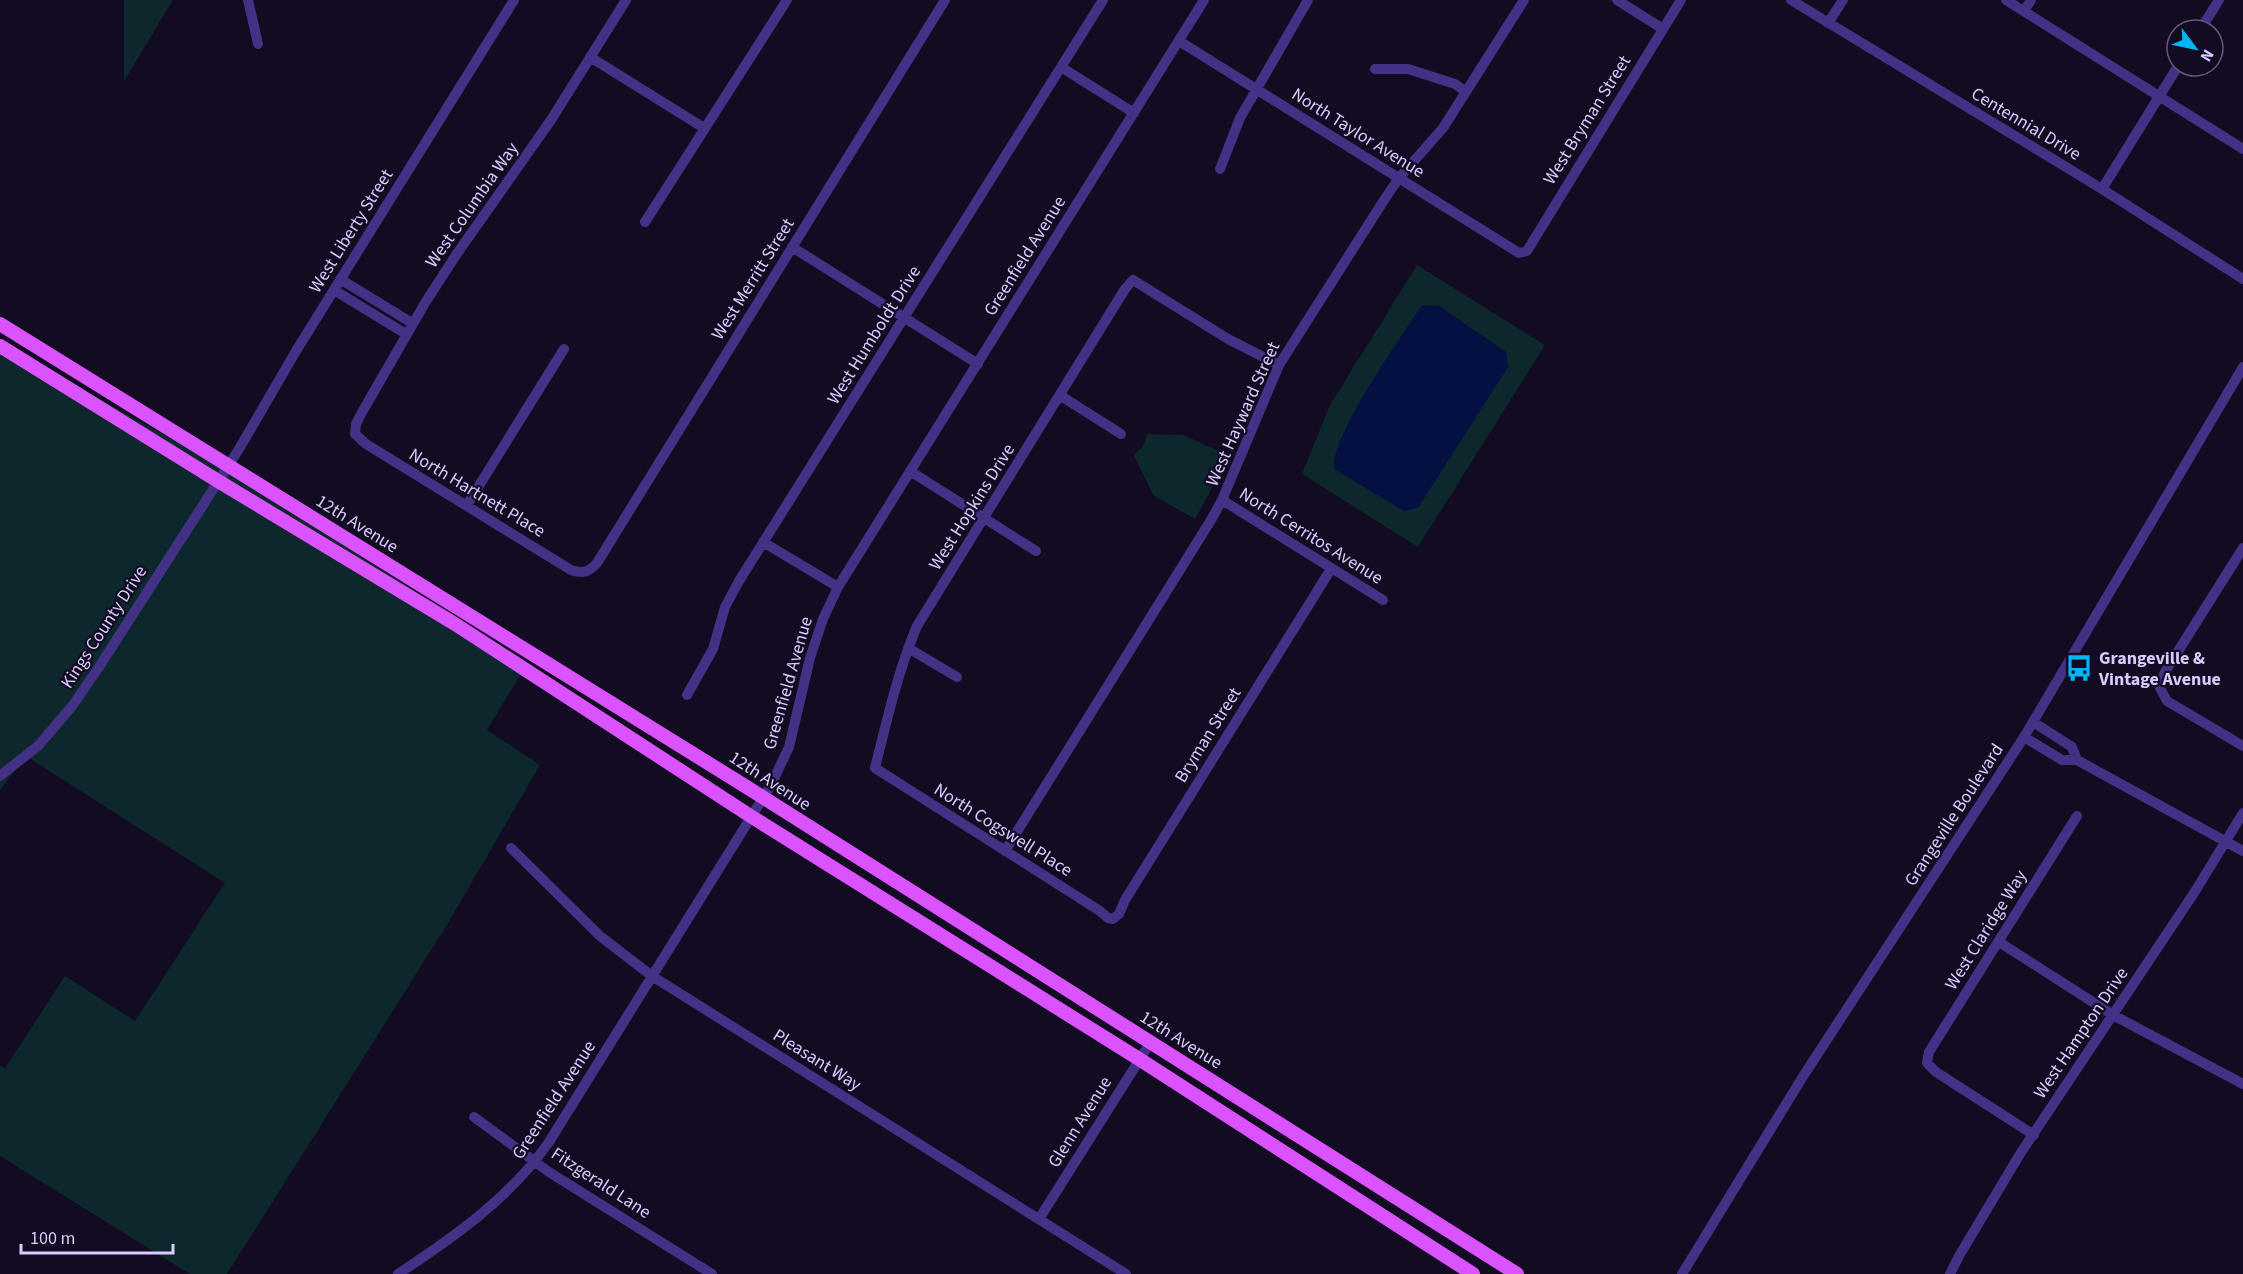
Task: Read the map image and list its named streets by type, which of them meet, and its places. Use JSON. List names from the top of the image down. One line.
{"streets":{"main road":["12th Avenue"],"street":["West Bryman Street","Centennial Drive","North Taylor Avenue","West Columbia Way","West Liberty Street","Greenfield Avenue","West Merritt Street","West Humboldt Drive","West Hayward Street","North Hartnett Place","West Hopkins Drive","North Cerritos Avenue","Kings County Drive","Bryman Street","Grangeville Boulevard","North Cogswell Place","West Claridge Way","West Hampton Drive","Pleasant Way","Glenn Avenue","Fitzgerald Lane"]},"crossings":[["West Bryman Street","North Taylor Avenue"],["North Taylor Avenue","Greenfield Avenue"],["North Taylor Avenue","West Hayward Street"],["West Columbia Way","North Hartnett Place"],["West Liberty Street","12th Avenue"],["West Liberty Street","Kings County Drive"],["Greenfield Avenue","12th Avenue"],["Greenfield Avenue","Pleasant Way"],["Greenfield Avenue","Fitzgerald Lane"],["West Merritt Street","North Hartnett Place"],["West Hayward Street","West Hopkins Drive"],["West Hayward Street","North Cerritos Avenue"],["West Hayward Street","North Cogswell Place"],["West Hopkins Drive","North Cogswell Place"],["12th Avenue","Kings County Drive"],["12th Avenue","Glenn Avenue"],["North Cerritos Avenue","Bryman Street"],["Bryman Street","North Cogswell Place"],["West Claridge Way","West Hampton Drive"],["Pleasant Way","Glenn Avenue"]],"places":{"bus stop":["Grangeville & Vintage Avenue"]},"scale_bar":"100 m","north":"bottom right"}
